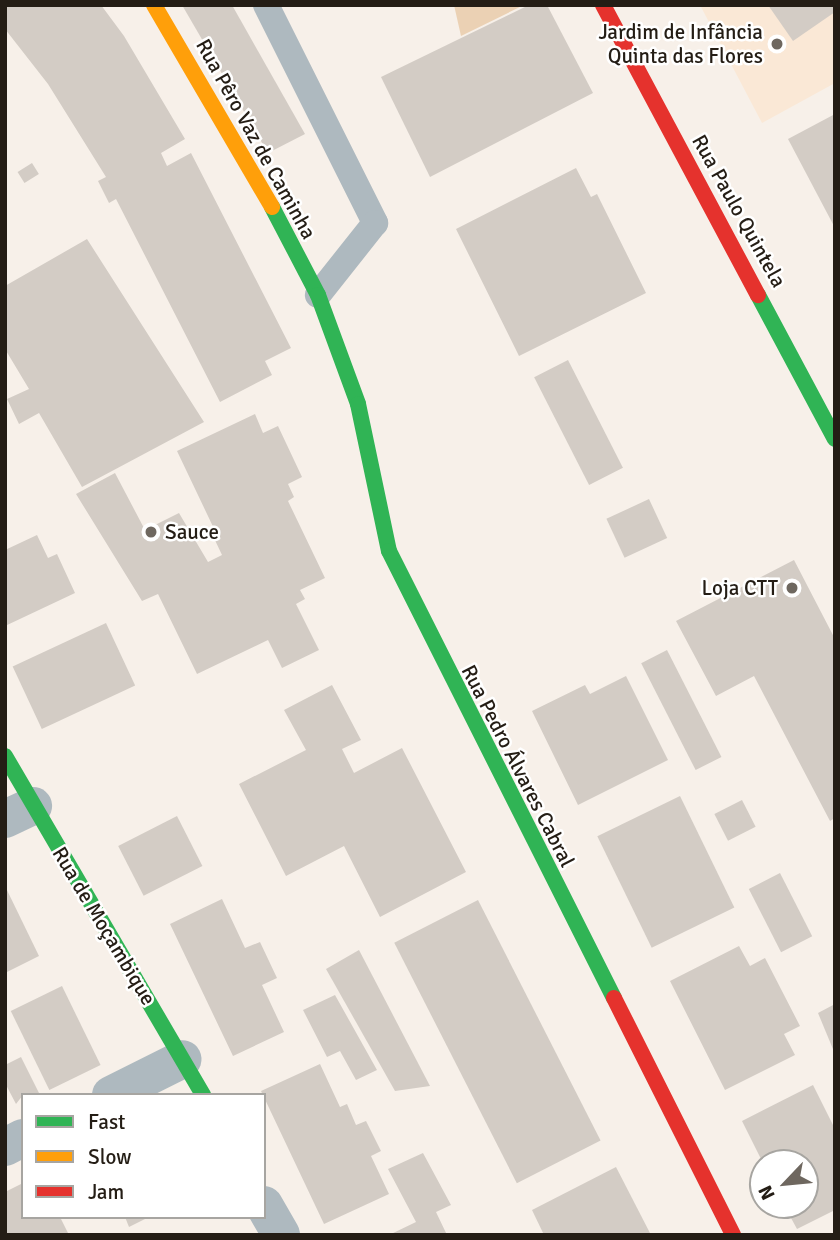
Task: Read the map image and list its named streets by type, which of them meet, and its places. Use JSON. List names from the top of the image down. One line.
{"streets":{"street":["Rua Pêro Vaz de Caminha","Rua Paulo Quintela","Rua Pedro Álvares Cabral","Rua de Moçambique"]},"crossings":[["Rua Pêro Vaz de Caminha","Rua Pedro Álvares Cabral"]],"places":["Jardim de Infância Quinta das Flores","Sauce","Loja CTT"],"legend":["Fast","Slow","Jam"],"north":"bottom left"}
